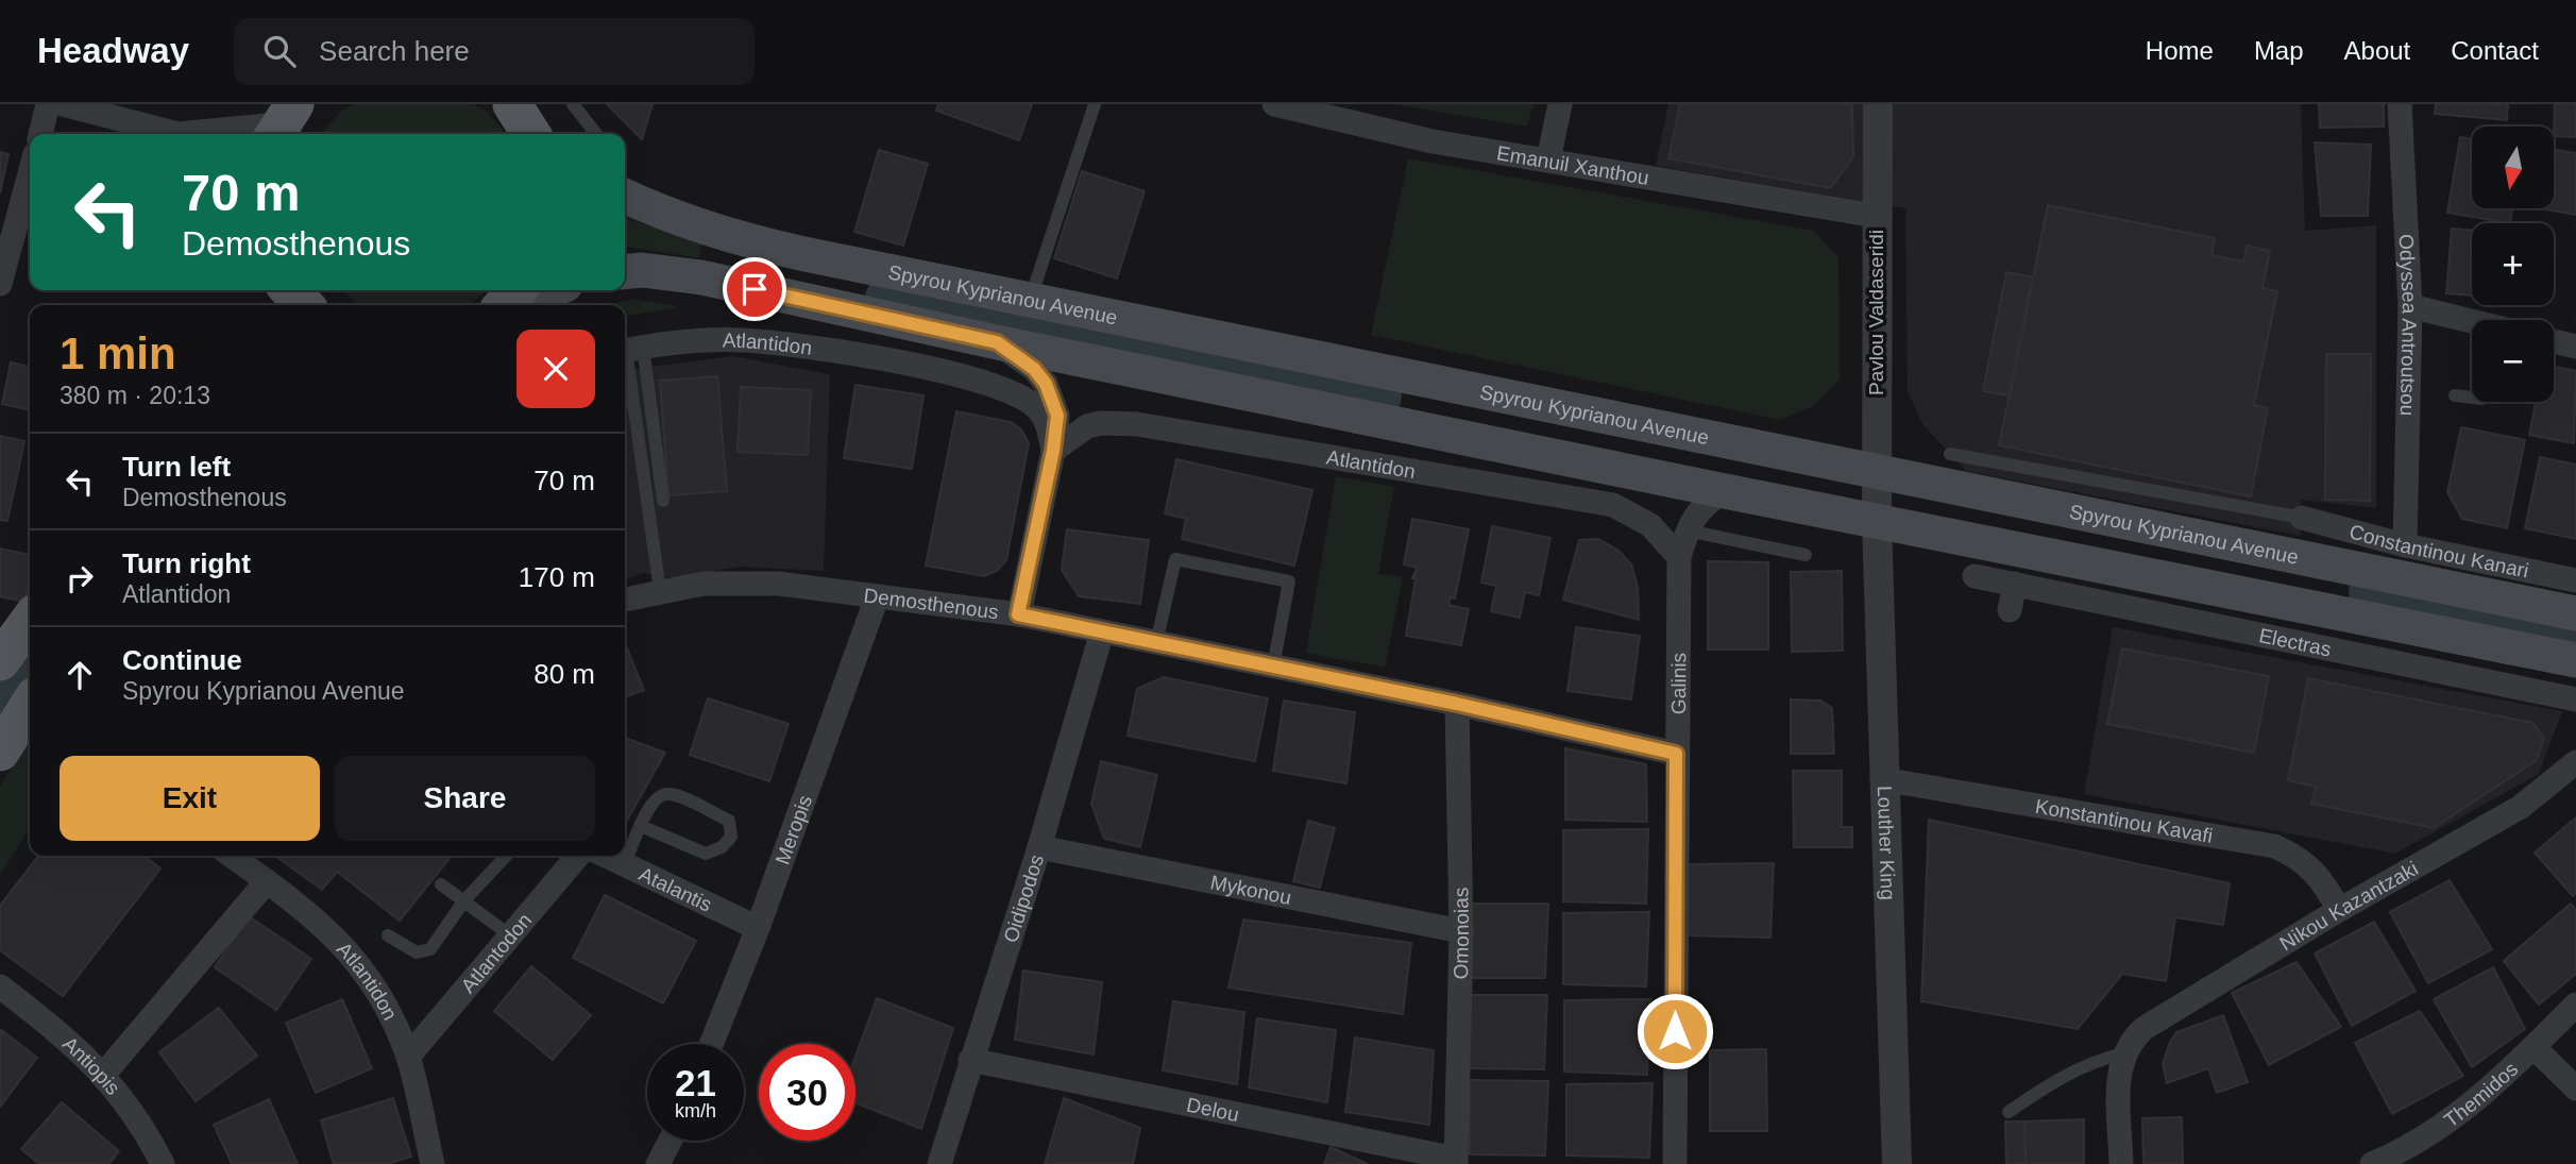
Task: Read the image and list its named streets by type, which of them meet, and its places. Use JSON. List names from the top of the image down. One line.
{"streets":{"main road":["Spyrou Kyprianou Avenue"],"street":["Emanuil Xanthou","Pavlou Valdaseridi","Odyssea Antroutsou","Atlantidon","Constantinou Kanari","Demosthenous","Electras","Galinis","Konstantinou Kavafi","Meropis","Louther King","Mykonou","Atalantis","Oidipodos","Nikou Kazantzaki","Omonoias","Atlantodon","Antiopis","Themidos","Delou"]},"crossings":[["Emanuil Xanthou","Pavlou Valdaseridi"],["Spyrou Kyprianou Avenue","Pavlou Valdaseridi"],["Pavlou Valdaseridi","Louther King"],["Odyssea Antroutsou","Constantinou Kanari"],["Atlantidon","Demosthenous"],["Atlantidon","Galinis"],["Atlantidon","Atlantodon"],["Demosthenous","Galinis"],["Demosthenous","Meropis"],["Demosthenous","Oidipodos"],["Demosthenous","Omonoias"],["Konstantinou Kavafi","Louther King"],["Konstantinou Kavafi","Nikou Kazantzaki"],["Meropis","Atalantis"],["Mykonou","Oidipodos"],["Mykonou","Omonoias"],["Oidipodos","Delou"],["Omonoias","Delou"]],"north":"bottom","page":{"header":"Headway","search":"Search here","nav":["Home","Map","About","Contact"],"map_buttons":["+","−"],"turn":["70 m","Demosthenous"],"heading":["1 min","380 m · 20:13"],"list":[{"name":"Turn left","note":"Demosthenous","value":"70 m"},{"name":"Turn right","note":"Atlantidon","value":"170 m"},{"name":"Continue","note":"Spyrou Kyprianou Avenue","value":"80 m"}],"buttons":["Exit","Share"],"speed":"21 km/h","limit":"30"}}
